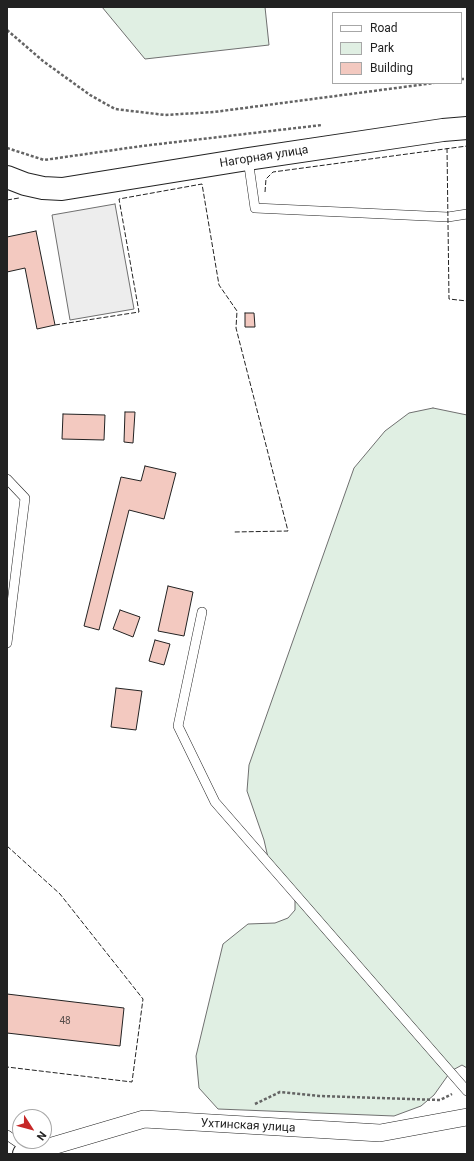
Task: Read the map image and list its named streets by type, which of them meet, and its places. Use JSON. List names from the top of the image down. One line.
{"streets":{"street":["Нагорная улица","Ухтинская улица"]},"house_numbers":["48"],"legend":["Road","Park","Building"],"north":"bottom right"}
